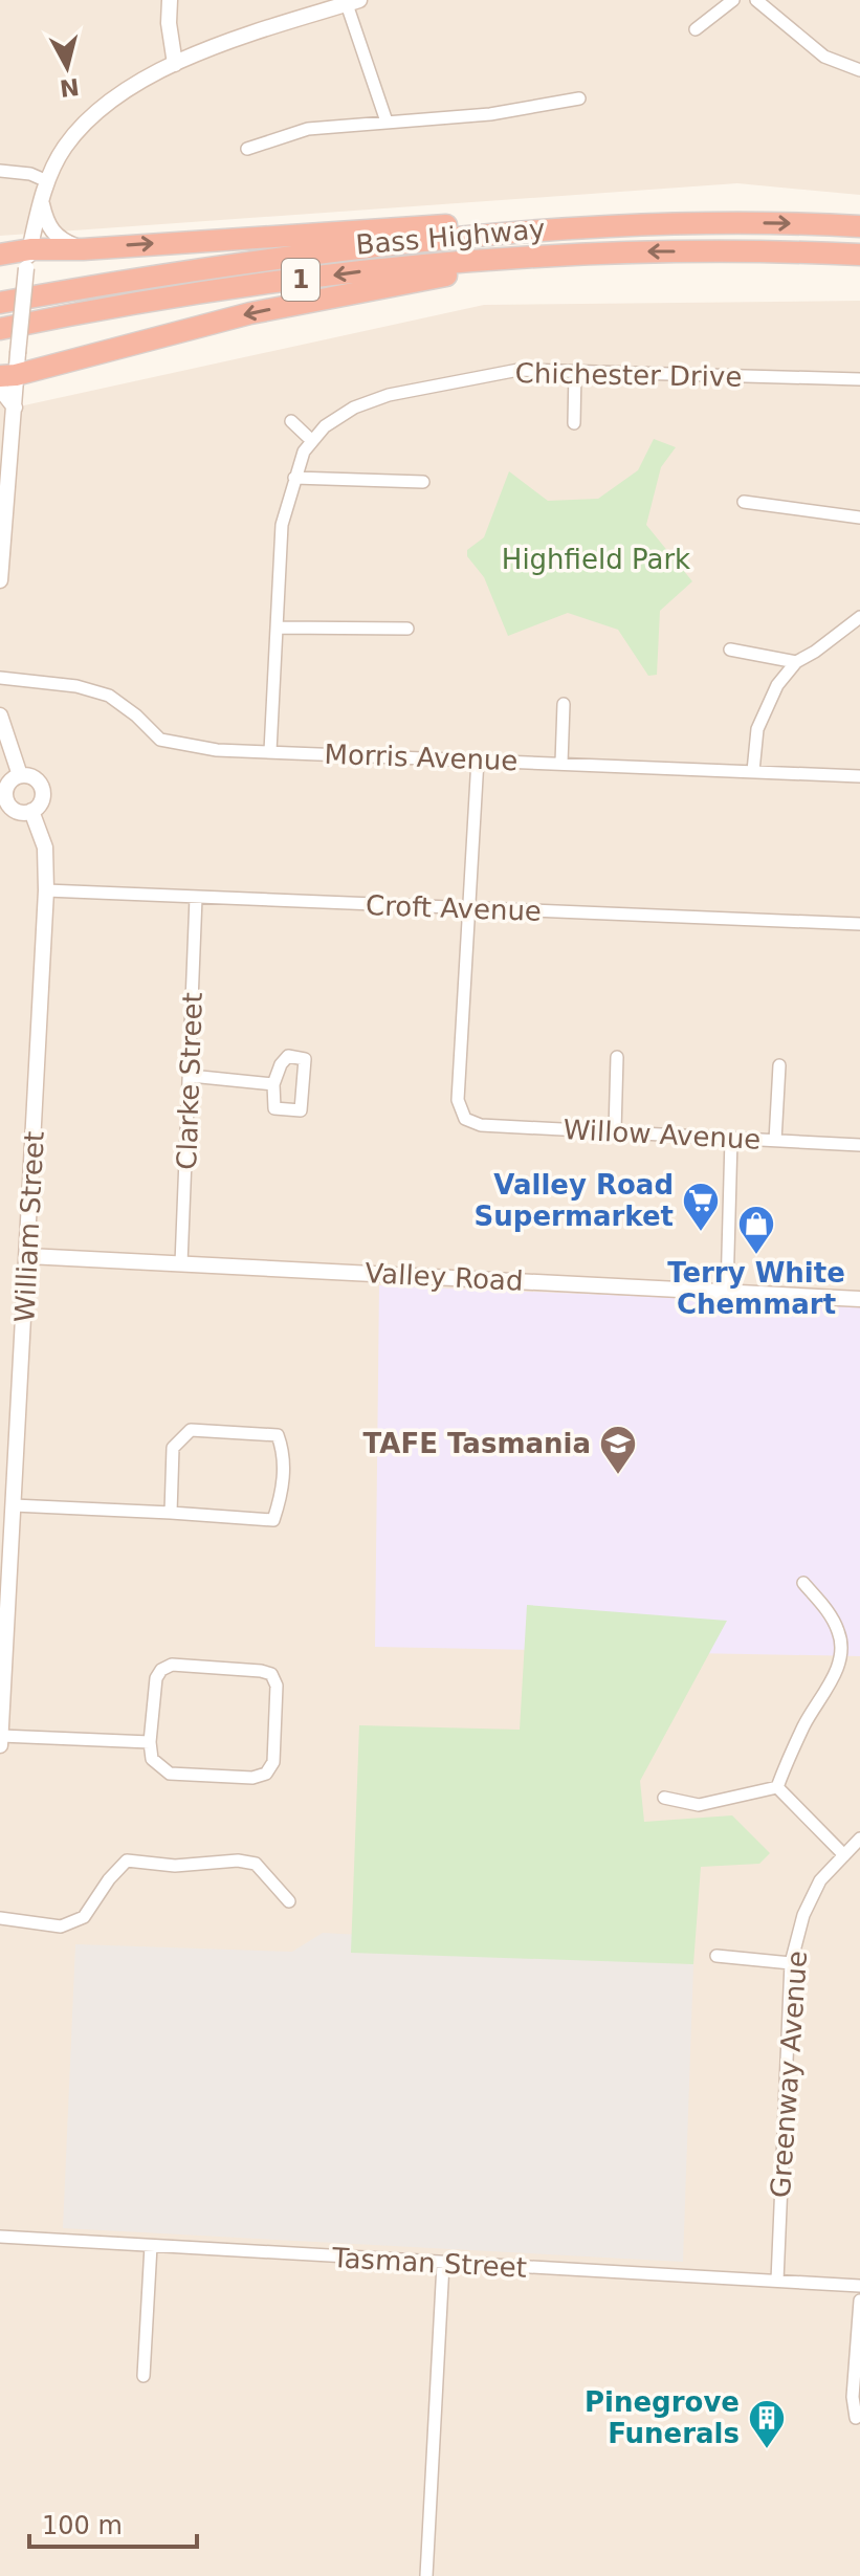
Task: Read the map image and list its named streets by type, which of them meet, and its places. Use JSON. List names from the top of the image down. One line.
{"streets":{"highway":["Bass Highway","1"],"main road":["William Street","Valley Road"],"street":["Chichester Drive","Morris Avenue","Croft Avenue","Clarke Street","Willow Avenue","Greenway Avenue","Tasman Street"]},"crossings":[["Chichester Drive","Morris Avenue"],["Croft Avenue","Clarke Street"],["Croft Avenue","Willow Avenue"],["Croft Avenue","William Street"],["Clarke Street","Valley Road"],["William Street","Valley Road"],["Greenway Avenue","Tasman Street"]],"parks":["Highfield Park"],"places":{"supermarket":["Valley Road Supermarket"],"shop":["Terry White Chemmart"],"school or university":["TAFE Tasmania"],"building":["Pinegrove Funerals"]},"scale_bar":"100 m","north":"bottom"}
